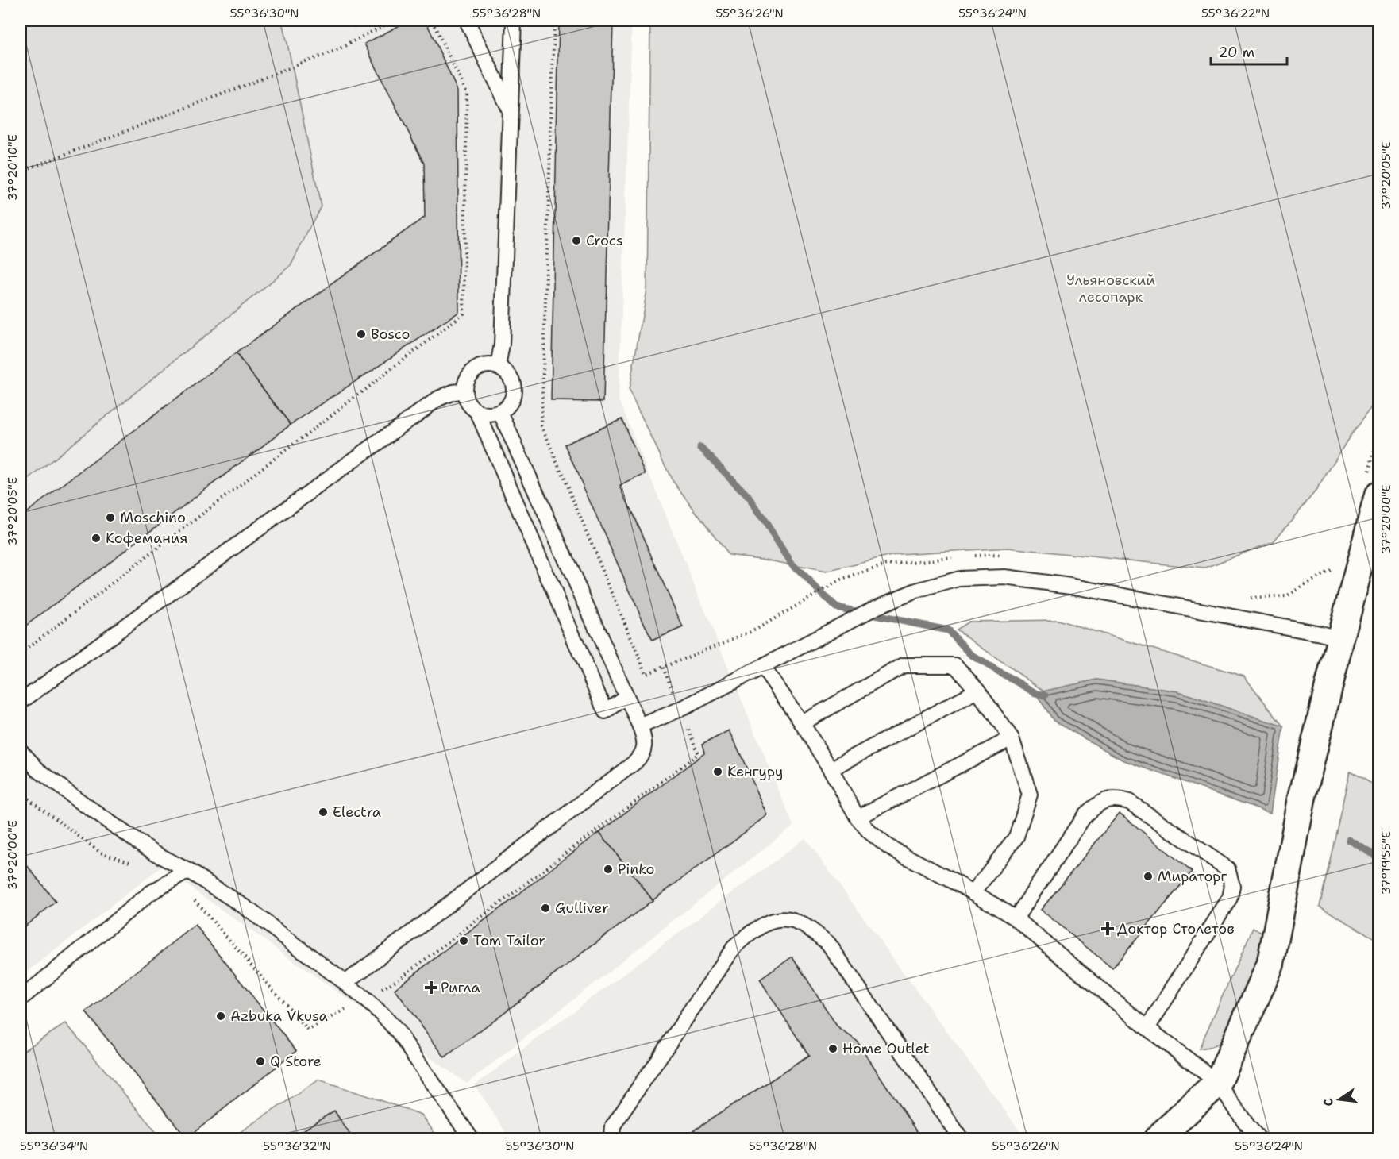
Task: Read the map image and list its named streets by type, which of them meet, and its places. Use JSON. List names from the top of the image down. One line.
{"parks":["Ульяновский лесопарк"],"places":{"other":["Crocs","Bosco","Moschino","Кофемания","Кенгуру","Electra","Pinko","Мираторг","Gulliver","Tom Tailor","Azbuka Vkusa","Home Outlet","Q Store"],"health":["Доктор Столетов","Ригла"]},"scale_bar":"20 m","north":"left","coordinates":["55°36'30\"N","55°36'28\"N","55°36'26\"N","55°36'24\"N","55°36'22\"N","37°20'10\"E","37°20'05\"E","37°20'00\"E","37°19'55\"E","55°36'34\"N","55°36'32\"N"]}
